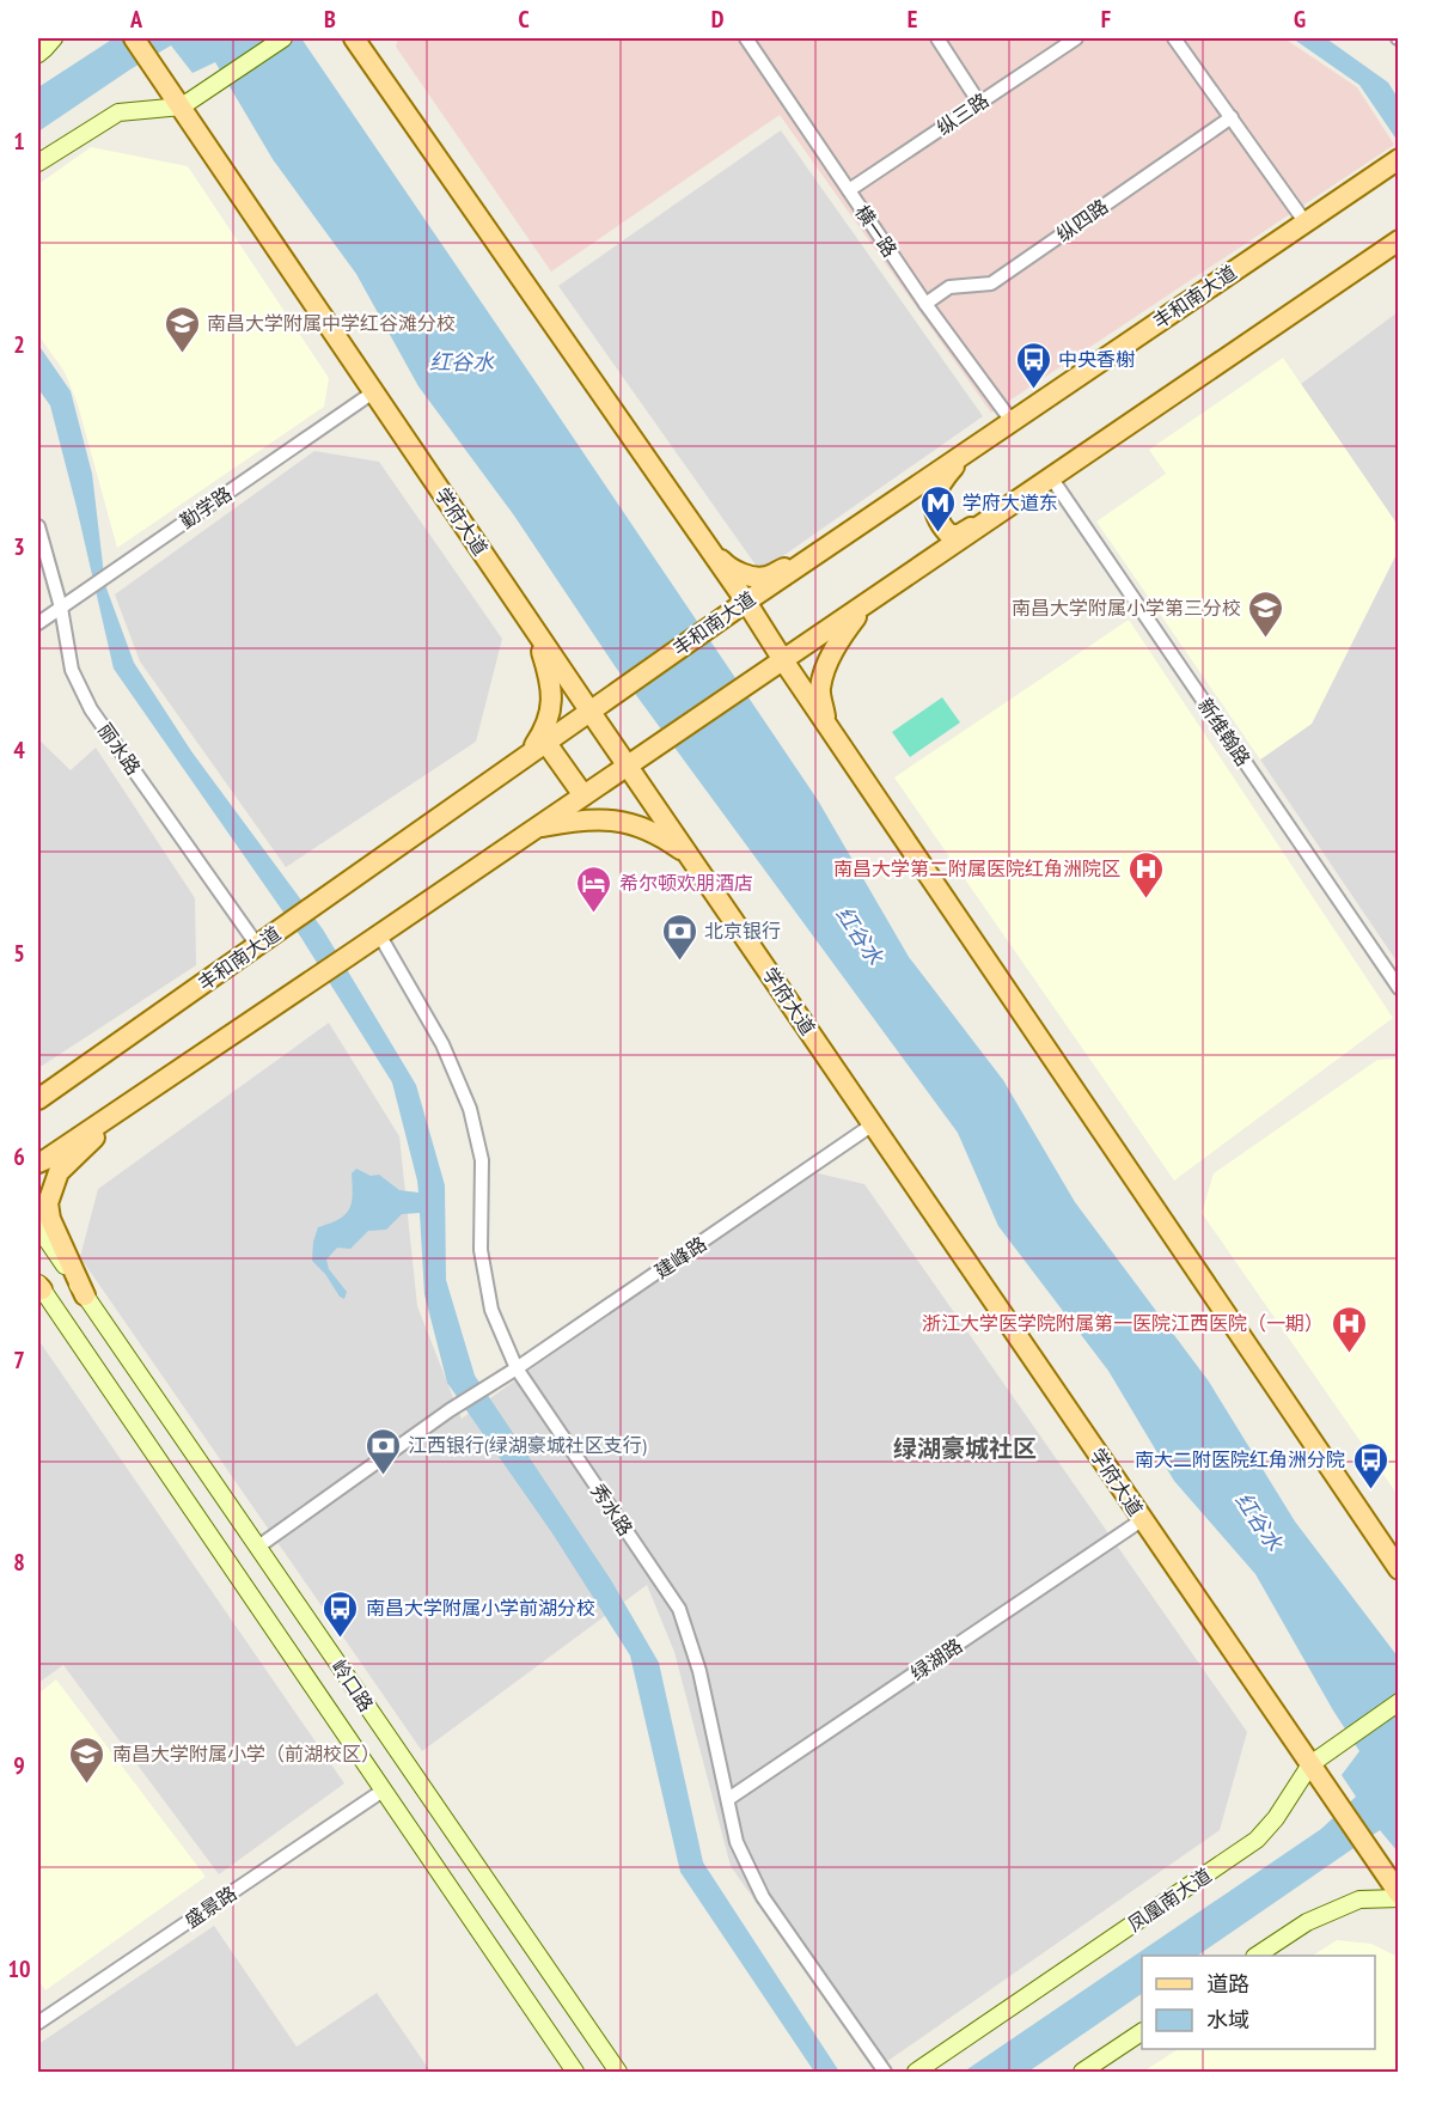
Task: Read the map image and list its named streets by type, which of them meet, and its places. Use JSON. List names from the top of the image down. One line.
{"streets":{"main road":["丰和南大道","学府大道"],"street":["纵三路","纵四路","横一路","勤学路","新维翰路","丽水路","建峰路","秀水路","绿湖路","岭口路","凤凰南大道","盛景路"]},"crossings":[["纵三路","横一路"],["纵四路","横一路"],["横一路","丰和南大道"],["丰和南大道","学府大道"],["丰和南大道","丽水路"],["勤学路","学府大道"],["勤学路","丽水路"],["学府大道","建峰路"],["学府大道","绿湖路"],["学府大道","凤凰南大道"],["建峰路","秀水路"],["建峰路","岭口路"],["秀水路","绿湖路"],["岭口路","盛景路"]],"districts":["绿湖豪城社区"],"water":["红谷水"],"places":{"school or university":["南昌大学附属中学红谷滩分校","南昌大学附属小学第三分校","南昌大学附属小学（前湖校区）"],"bus stop":["中央香榭","南大二附医院红角洲分院","南昌大学附属小学前湖分校"],"metro station":["学府大道东"],"hospital":["南昌大学第二附属医院红角洲院区","浙江大学医学院附属第一医院江西医院（一期）"],"hotel":["希尔顿欢朋酒店"],"bank":["北京银行","江西银行(绿湖豪城社区支行)"]},"legend":["道路","水域"],"grid":{"columns":["A","B","C","D","E","F","G"],"rows":["1","2","3","4","5","6","7","8","9","10"]}}
